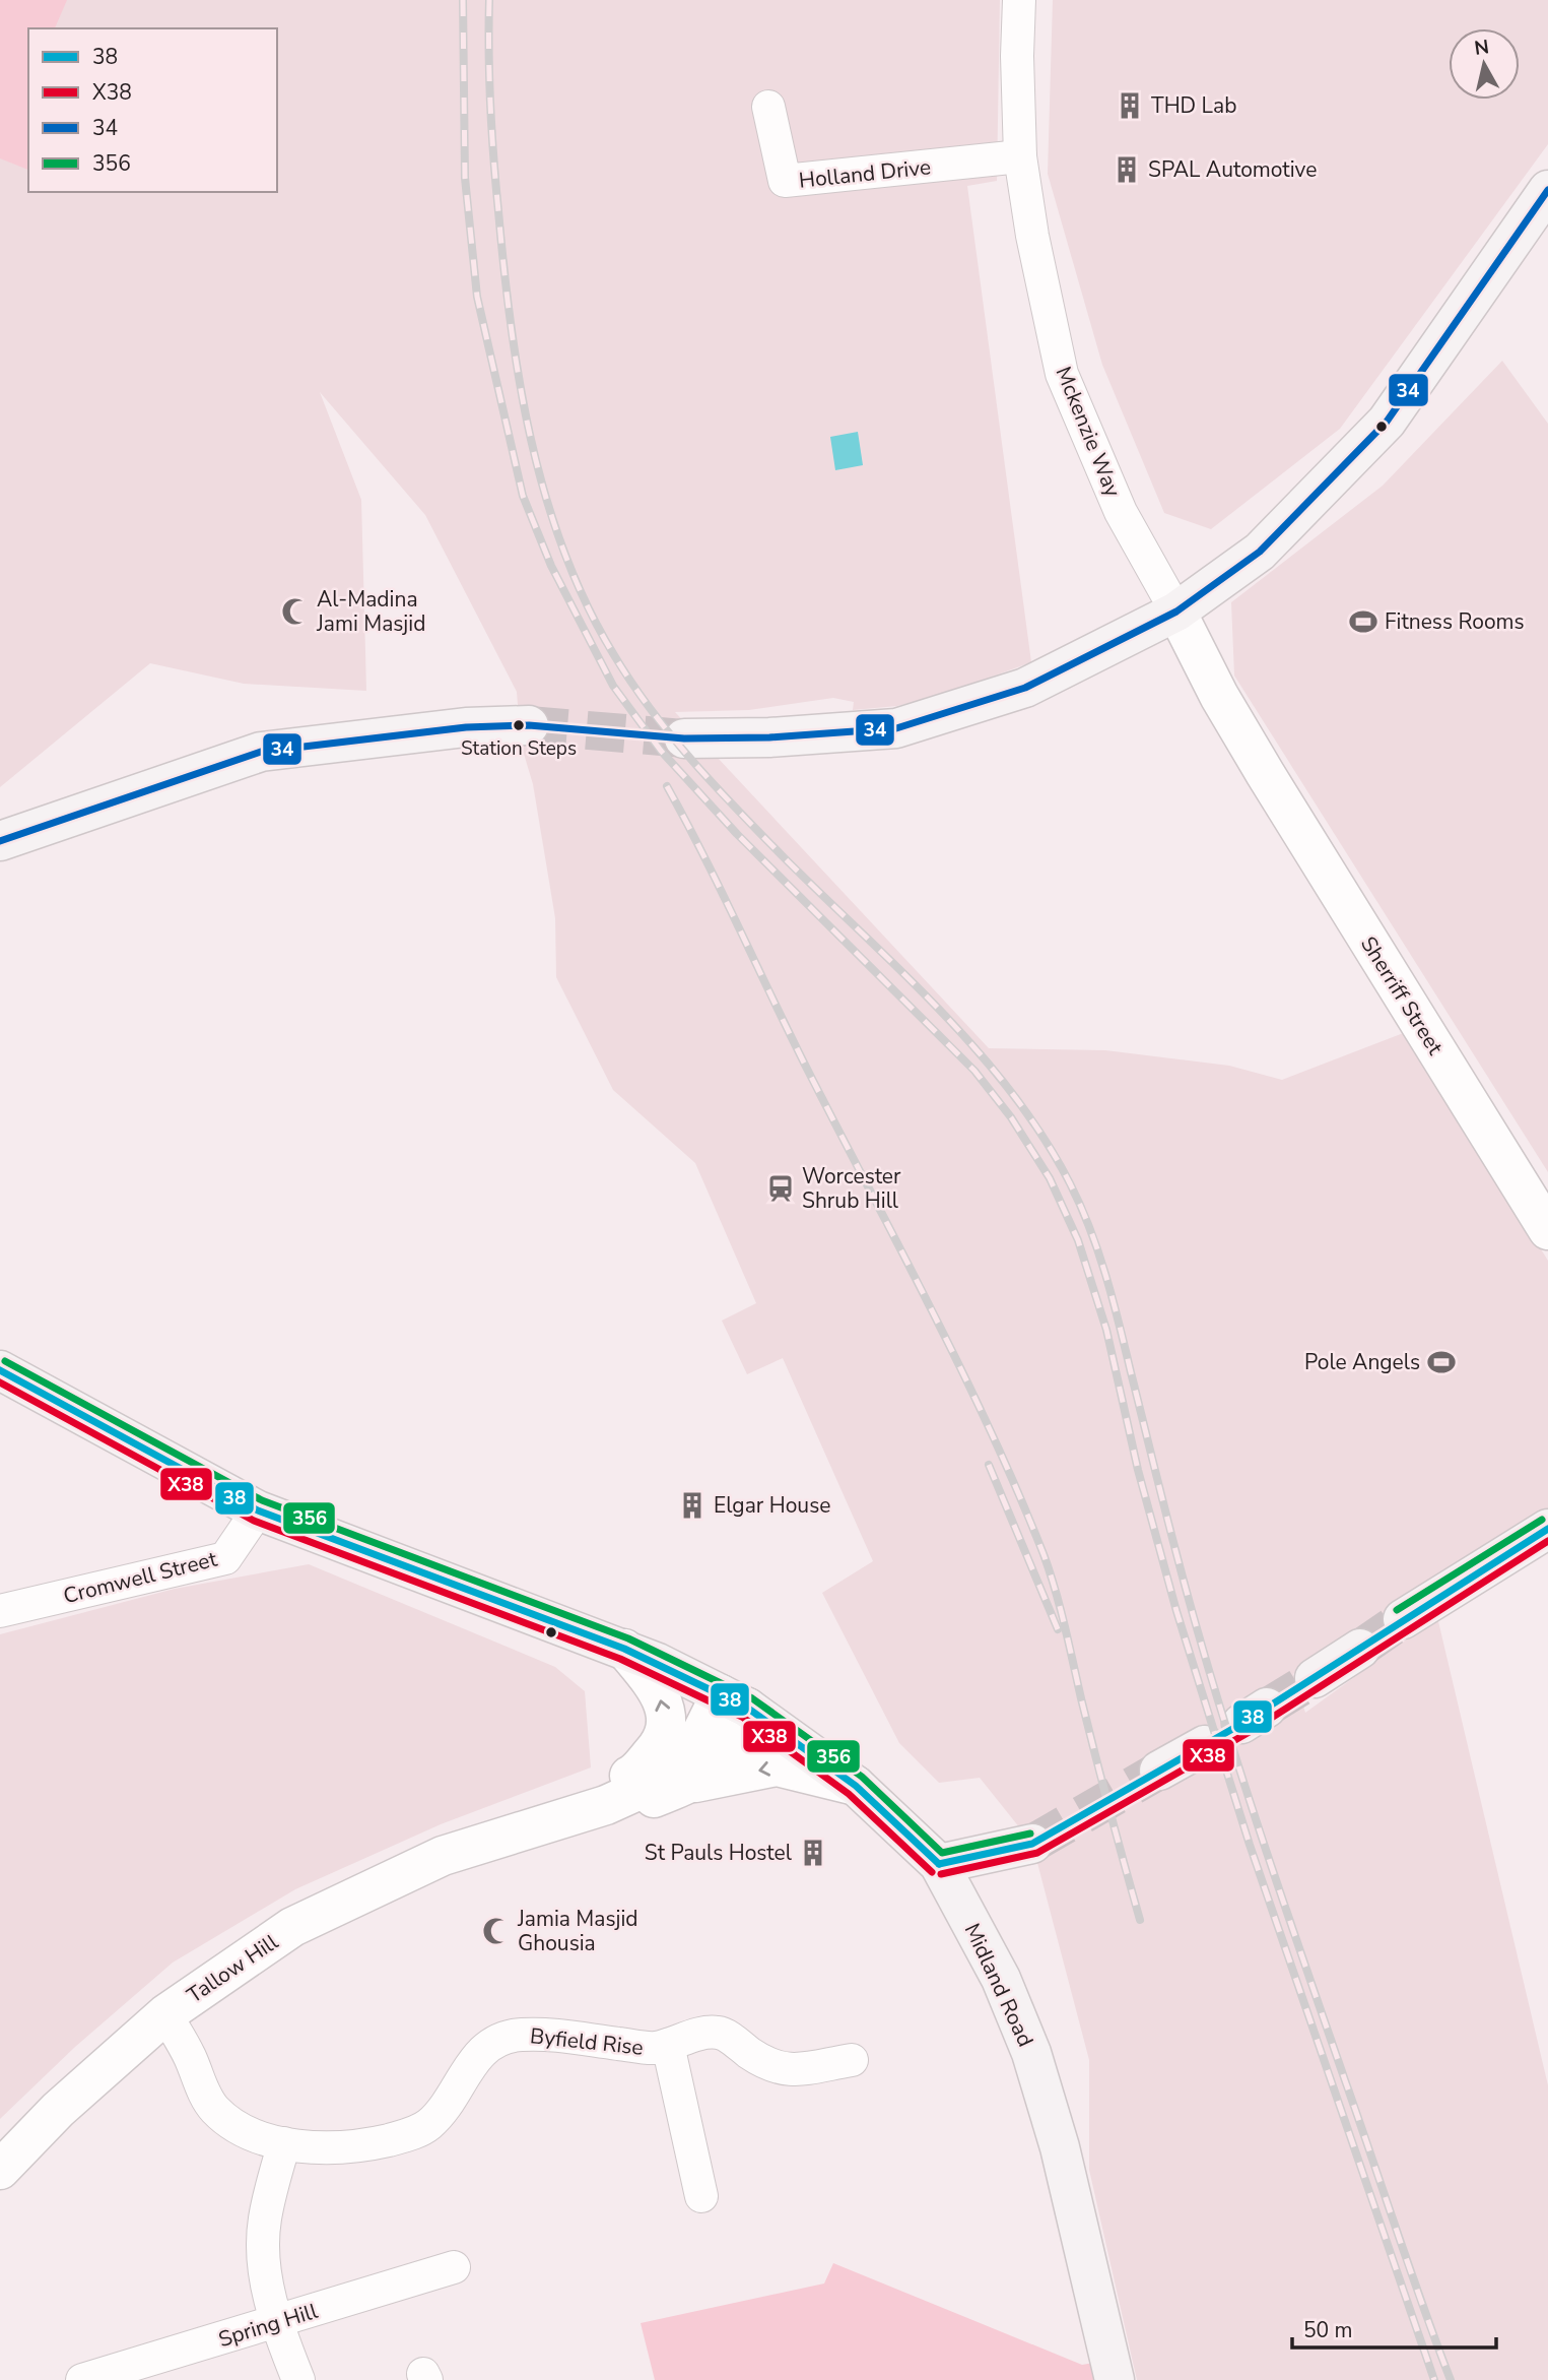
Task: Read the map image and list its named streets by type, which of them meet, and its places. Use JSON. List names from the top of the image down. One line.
{"streets":{"main road":["Midland Road"],"street":["Holland Drive","Mckenzie Way","Sherriff Street","Cromwell Street","Tallow Hill","Byfield Rise","Spring Hill"]},"crossings":[["Holland Drive","Mckenzie Way"],["Mckenzie Way","Sherriff Street"],["Cromwell Street","Midland Road"],["Tallow Hill","Midland Road"],["Tallow Hill","Byfield Rise"]],"places":{"building":["THD Lab","SPAL Automotive","Elgar House","St Pauls Hostel"],"mosque":["Al-Madina Jami Masjid","Jamia Masjid Ghousia"],"sports":["Fitness Rooms","Pole Angels"],"other":["Station Steps"],"station":["Worcester Shrub Hill"]},"lines":["transit line 34","transit line 356","transit line 38","transit line X38"],"legend":["38","X38","34","356"],"scale_bar":"50 m","north":"top"}
